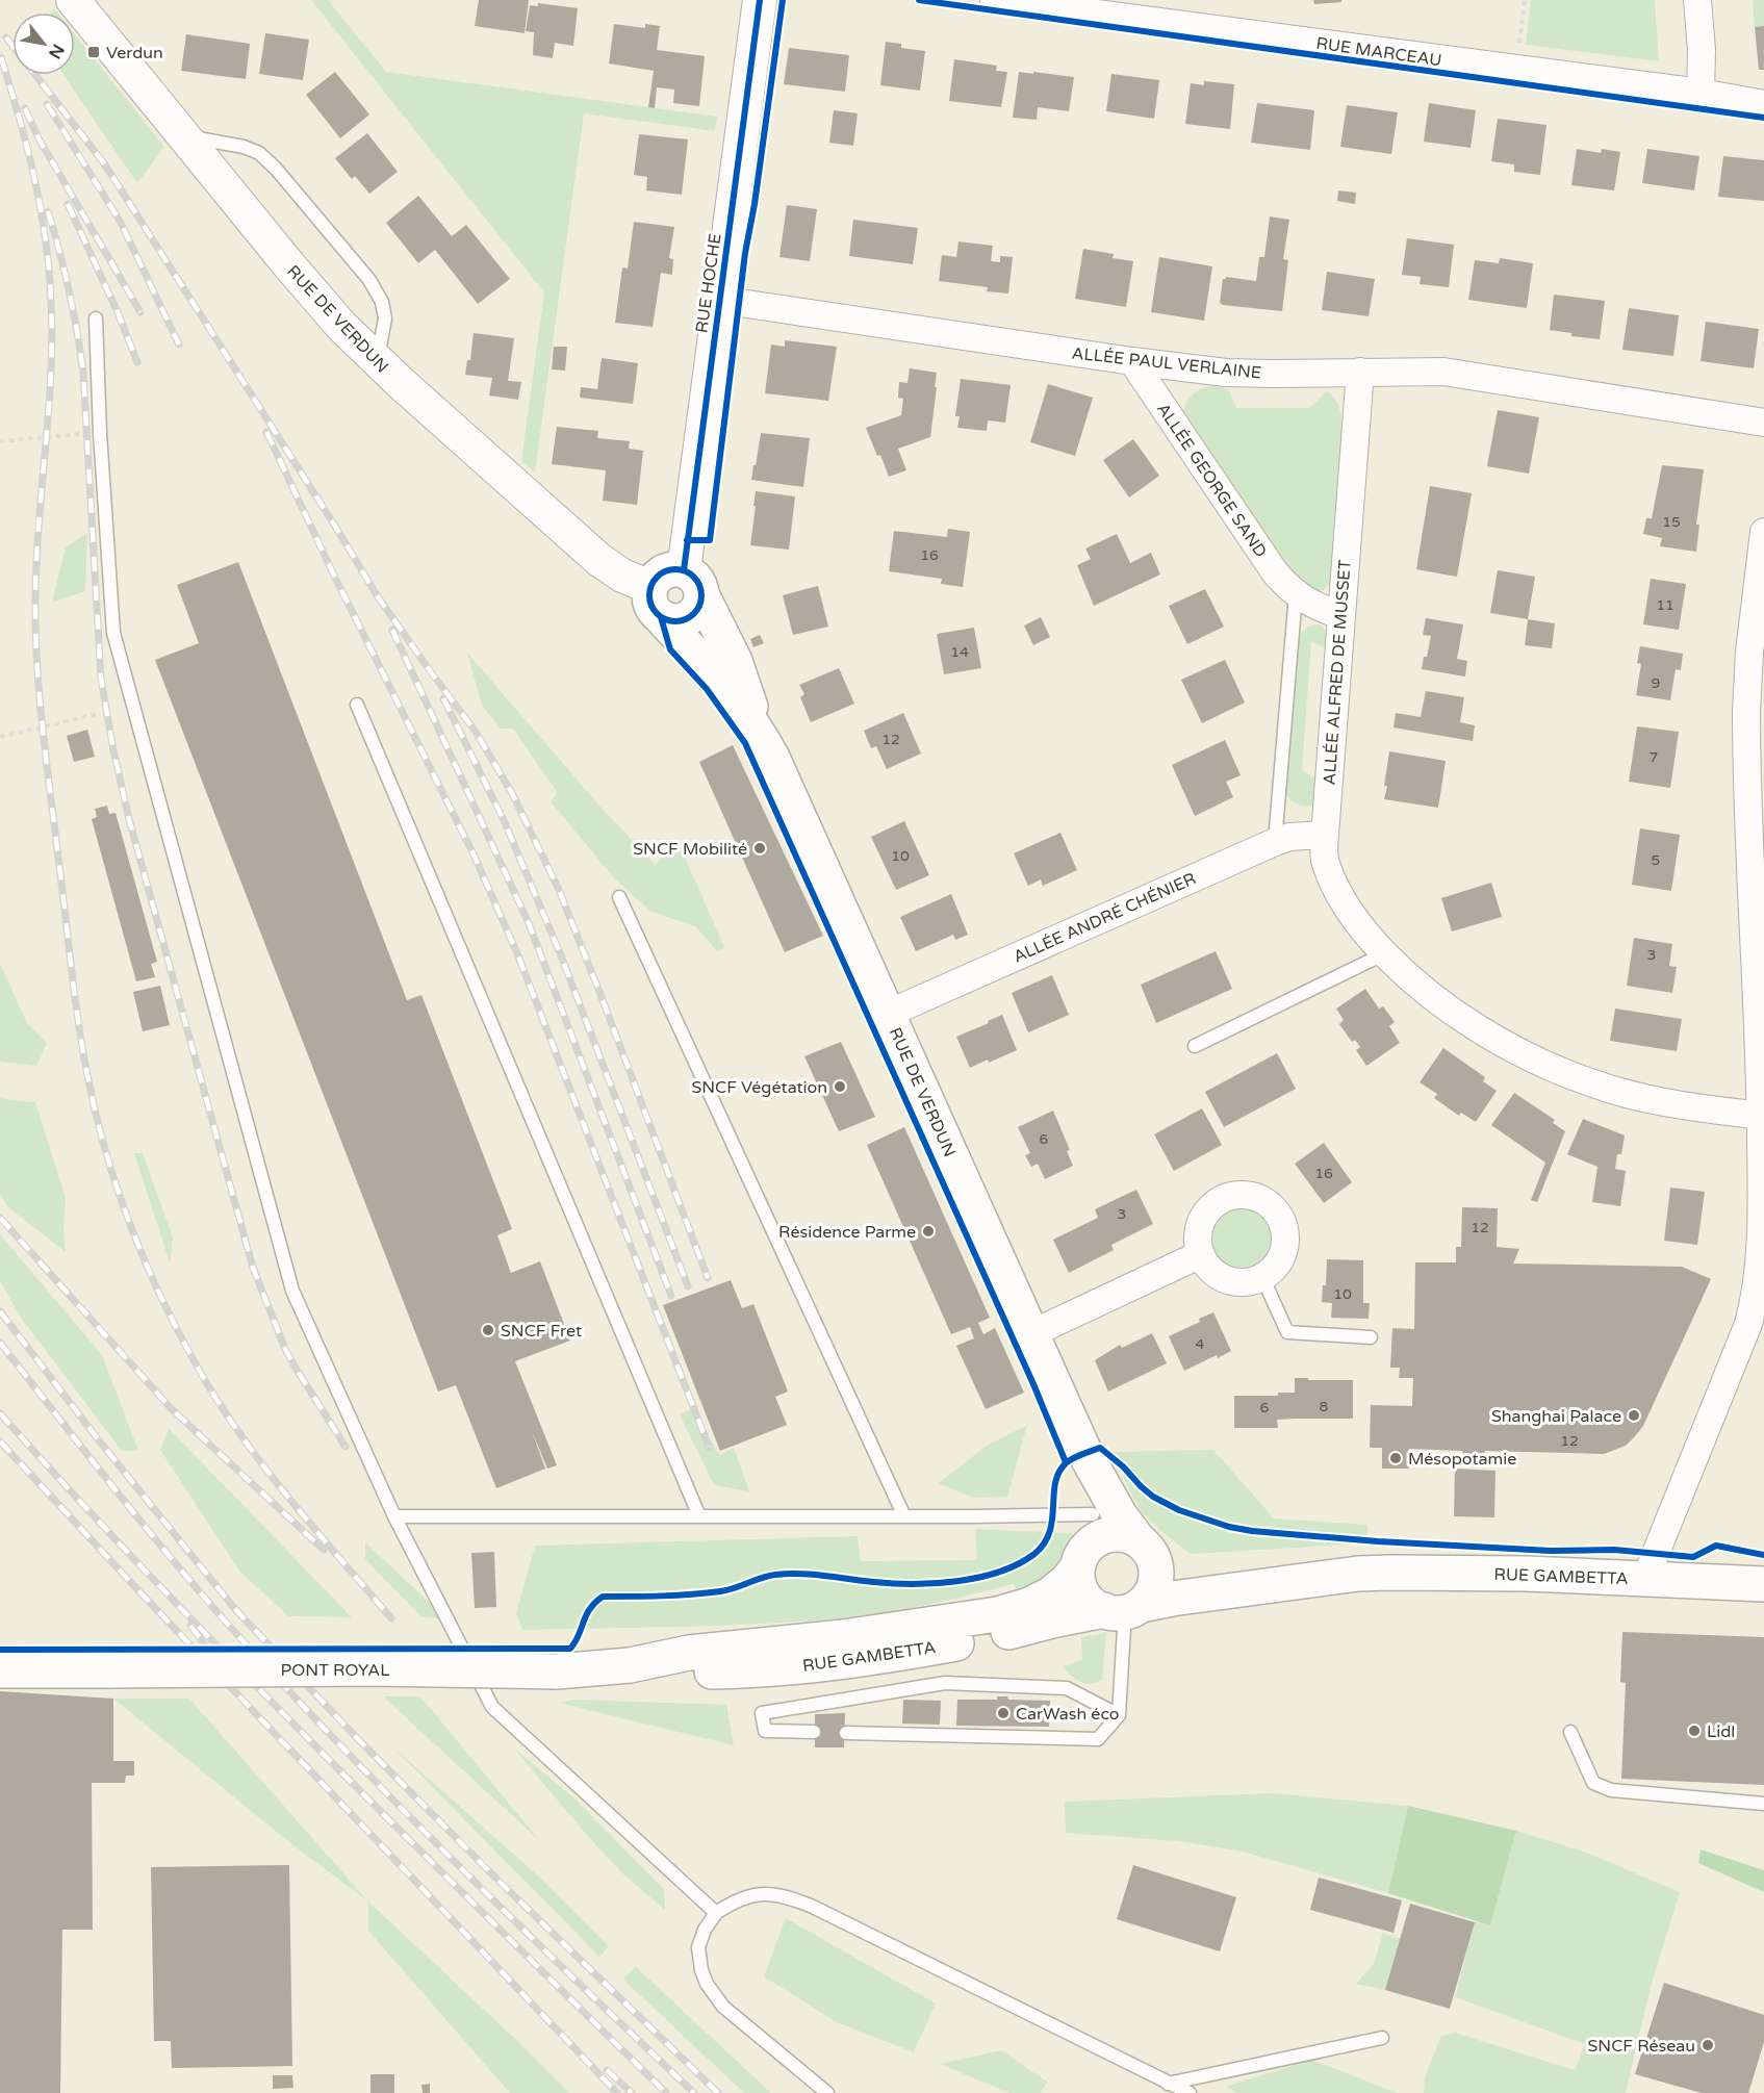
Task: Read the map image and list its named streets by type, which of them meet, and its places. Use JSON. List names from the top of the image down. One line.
{"streets":{"main road":["RUE DE VERDUN","RUE GAMBETTA","PONT ROYAL"],"street":["RUE MARCEAU","RUE HOCHE","ALLÉE PAUL VERLAINE","ALLÉE GEORGE SAND","ALLÉE ALFRED DE MUSSET","ALLÉE ANDRÉ CHÉNIER"]},"crossings":[["RUE HOCHE","RUE DE VERDUN"],["RUE HOCHE","ALLÉE PAUL VERLAINE"],["RUE DE VERDUN","ALLÉE ANDRÉ CHÉNIER"],["RUE DE VERDUN","RUE GAMBETTA"],["ALLÉE PAUL VERLAINE","ALLÉE GEORGE SAND"],["ALLÉE PAUL VERLAINE","ALLÉE ALFRED DE MUSSET"],["ALLÉE GEORGE SAND","ALLÉE ALFRED DE MUSSET"],["ALLÉE ALFRED DE MUSSET","ALLÉE ANDRÉ CHÉNIER"],["RUE GAMBETTA","PONT ROYAL"]],"places":{"transit":["Verdun"],"other":["SNCF Mobilité","SNCF Végétation","Résidence Parme","SNCF Fret","Shanghai Palace","Mésopotamie","CarWash éco","Lidl","SNCF Réseau"]},"house_numbers":["15","16","11","14","9","12","7","10","5","3","6","16","3","12","10","4","8","6","12"],"north":"bottom right"}
